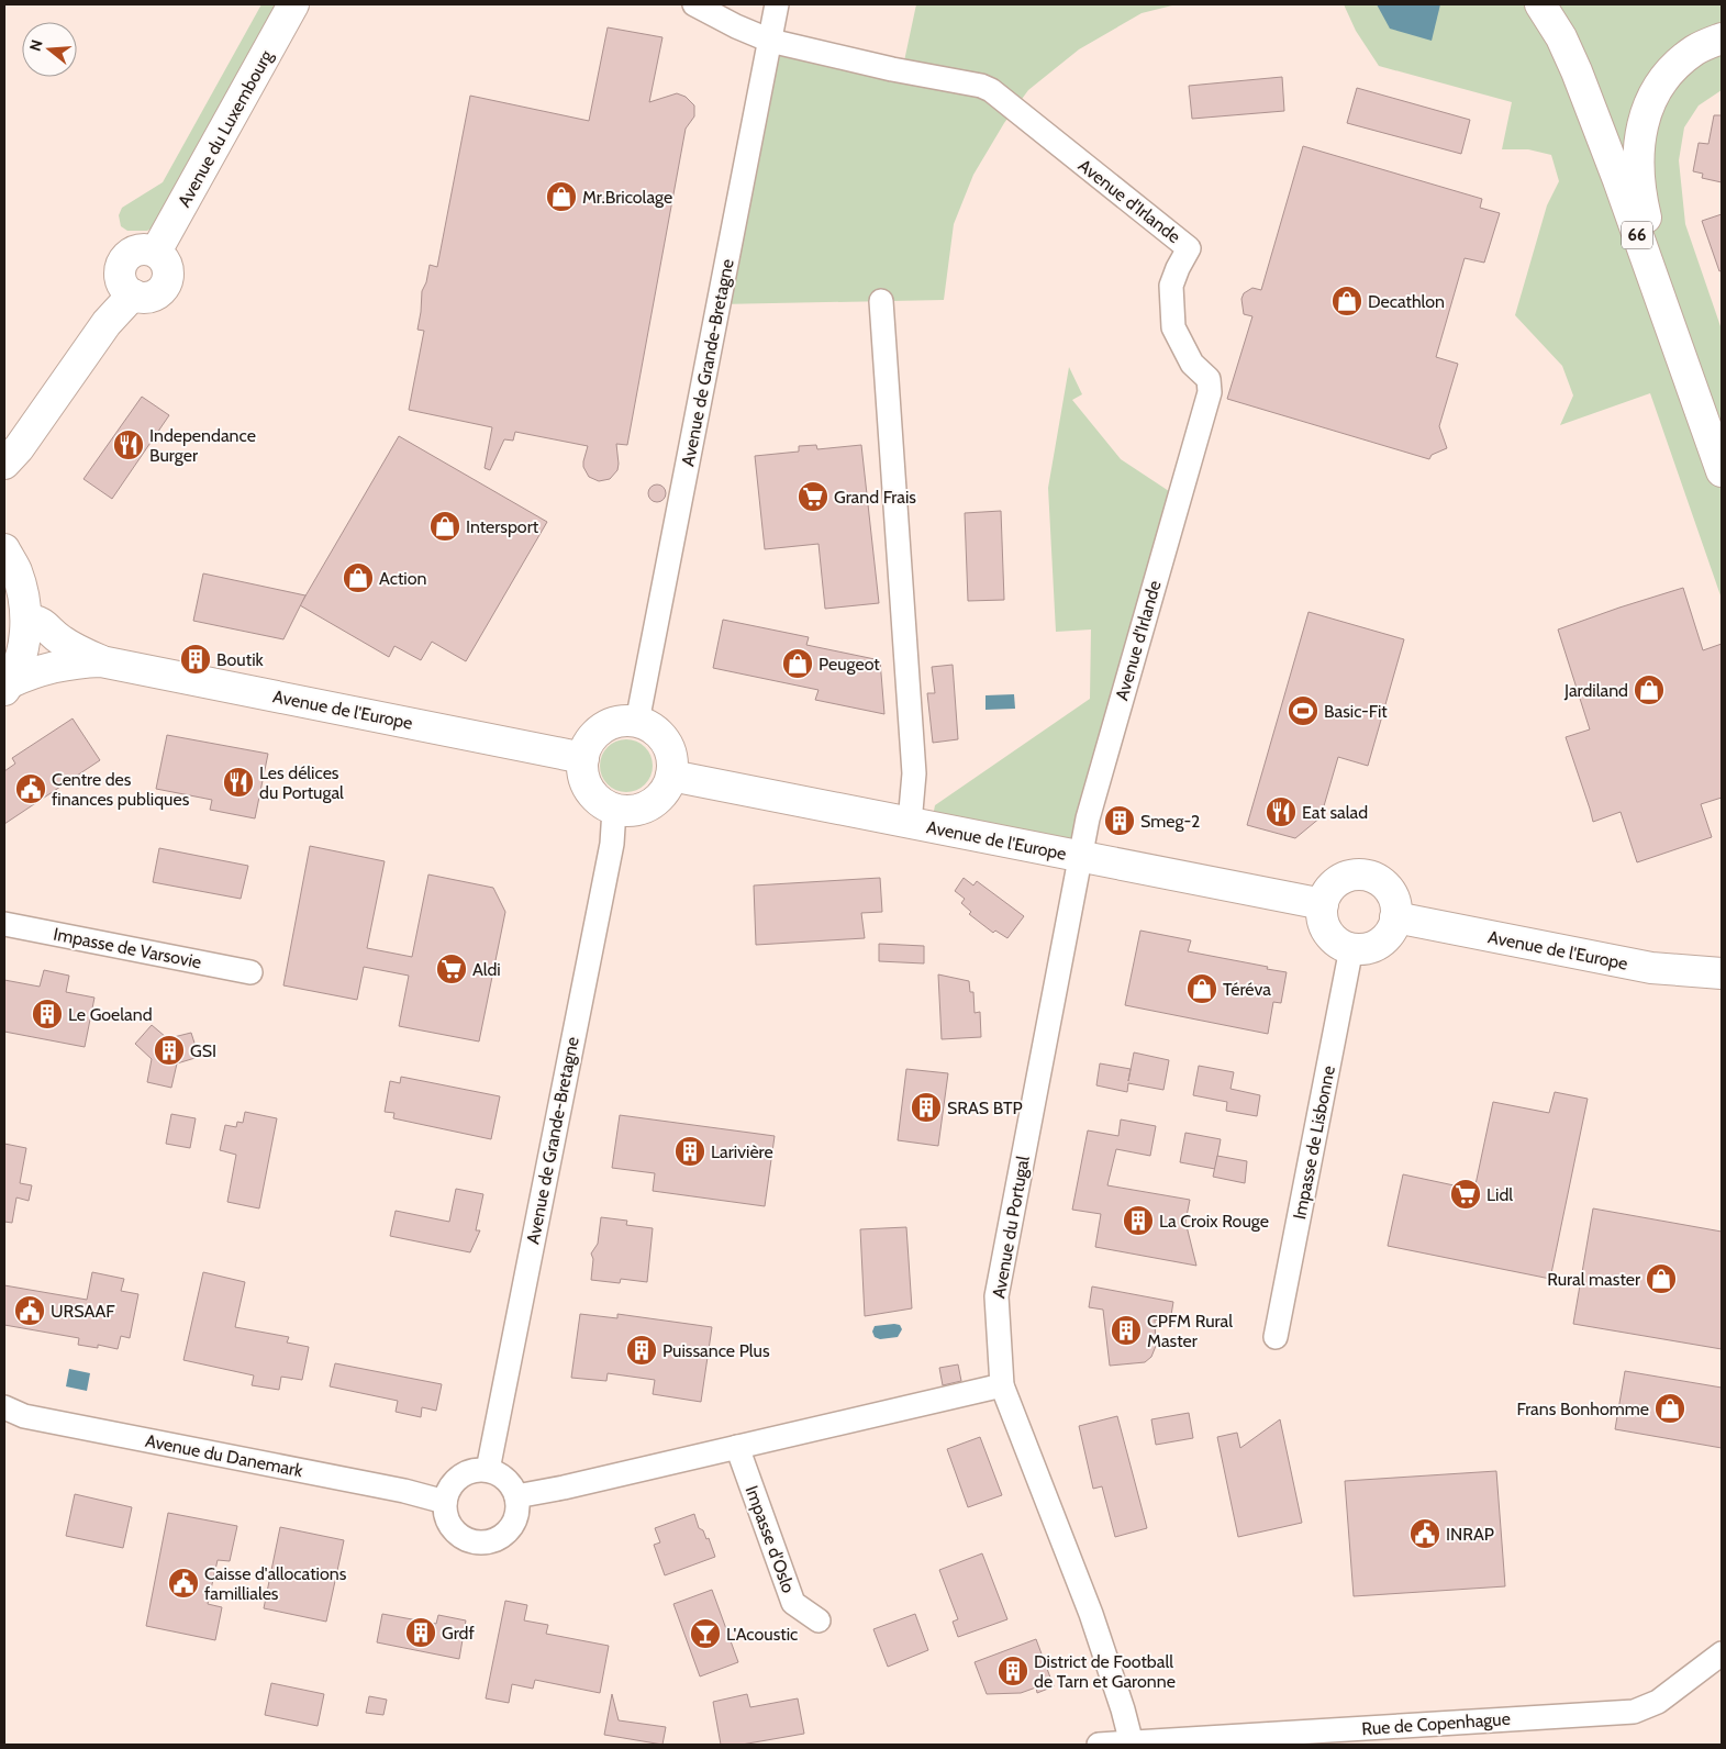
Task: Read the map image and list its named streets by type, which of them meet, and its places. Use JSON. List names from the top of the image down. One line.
{"streets":{"main road":["Avenue du Luxembourg","66","Avenue de l'Europe"],"street":["Avenue d'Irlande","Avenue de Grande-Bretagne","Impasse de Varsovie","Impasse de Lisbonne","Avenue du Portugal","Avenue du Danemark","Impasse d'Oslo","Rue de Copenhague"]},"crossings":[["Avenue d'Irlande","Avenue de Grande-Bretagne"],["Avenue d'Irlande","Avenue de l'Europe"],["Avenue d'Irlande","Avenue du Portugal"],["Avenue de Grande-Bretagne","Avenue de l'Europe"],["Avenue de Grande-Bretagne","Avenue du Danemark"],["Avenue de l'Europe","Impasse de Lisbonne"],["Avenue de l'Europe","Avenue du Portugal"],["Avenue du Portugal","Rue de Copenhague"]],"places":{"shop":["Mr.Bricolage","Decathlon","Intersport","Action","Peugeot","Jardiland","Téréva","Rural master","Frans Bonhomme"],"restaurant":["Independance Burger","Les délices du Portugal","Eat salad"],"supermarket":["Grand Frais","Aldi","Lidl"],"building":["Boutik","Smeg-2","Le Goeland","GSI","SRAS BTP","Larivière","La Croix Rouge","CPFM Rural Master","Puissance Plus","Grdf","District de Football de Tarn et Garonne"],"sports":["Basic-Fit"],"public building":["Centre des finances publiques","URSAAF","INRAP","Caisse d'allocations familliales"],"bar":["L'Acoustic"]},"north":"left"}
